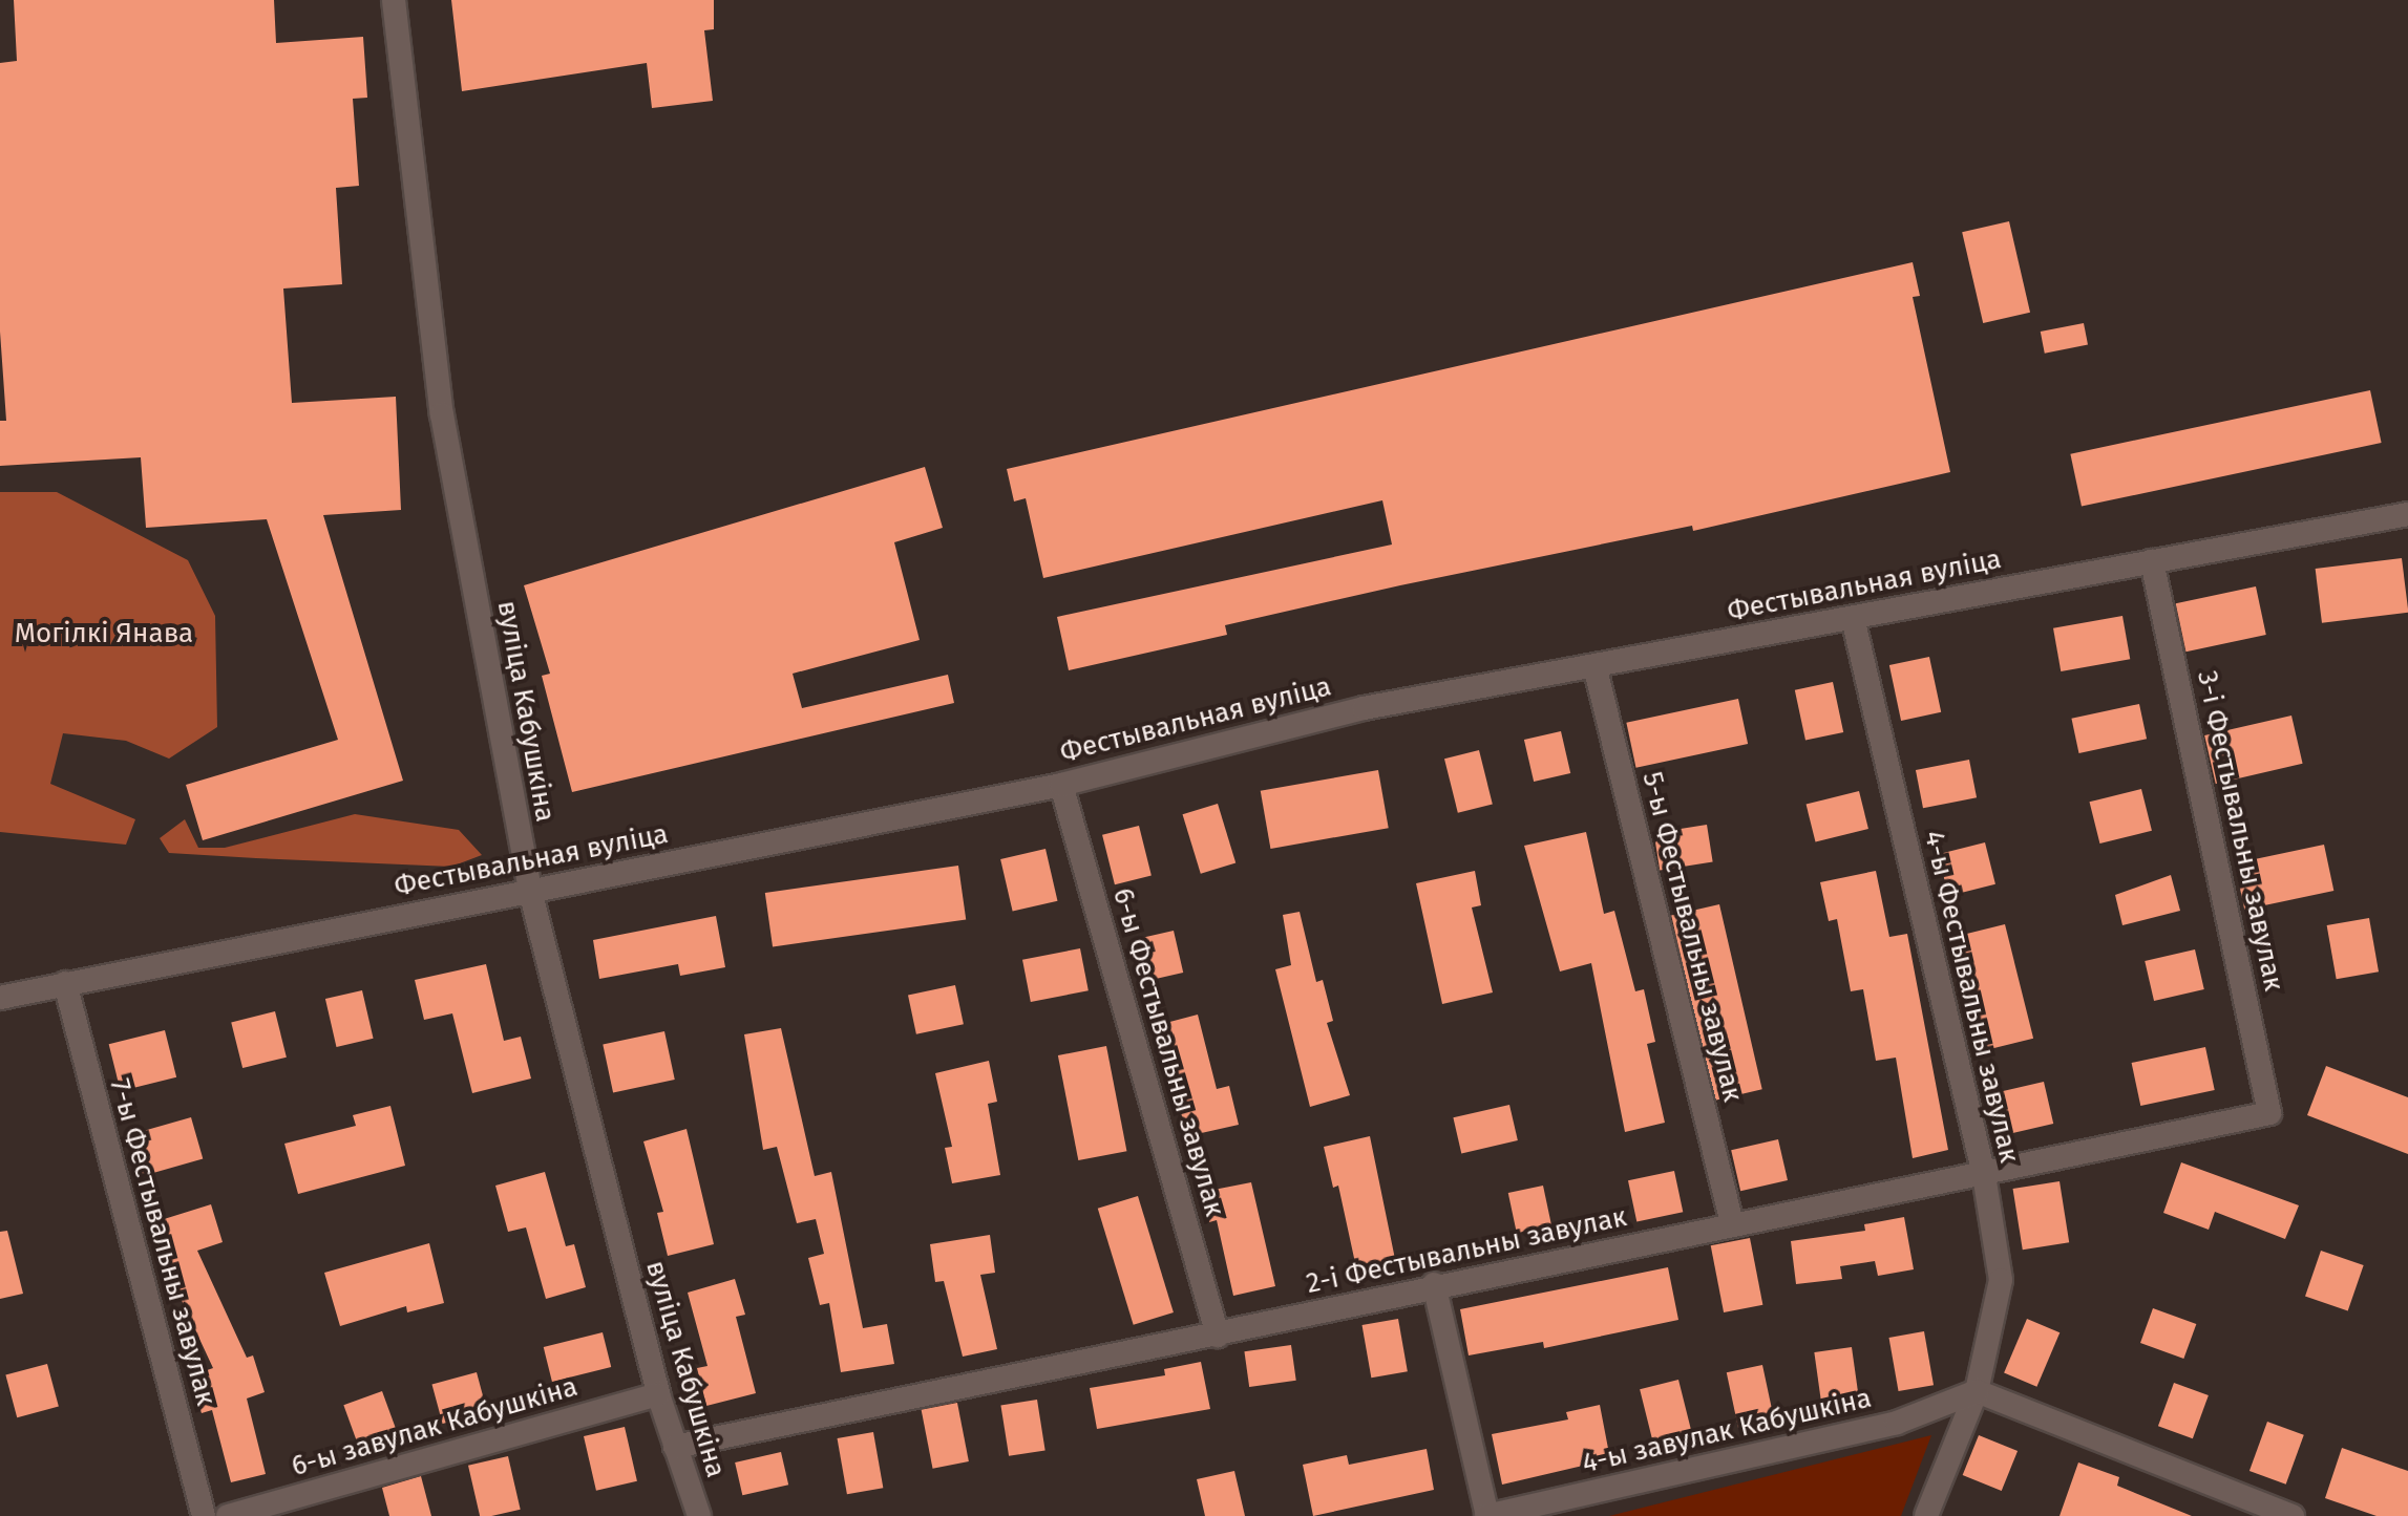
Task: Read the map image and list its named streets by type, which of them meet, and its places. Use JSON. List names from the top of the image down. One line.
{"streets":{"street":["Фестывальная вуліца","вуліца Кабушкіна","3-і Фестывальны завулак","5-ы Фестывальны завулак","4-ы Фестывальны завулак","6-ы Фестывальны завулак","7-ы Фестывальны завулак","2-і Фестывальны завулак","6-ы завулак Кабушкіна","4-ы завулак Кабушкіна"]},"crossings":[["Фестывальная вуліца","вуліца Кабушкіна"],["Фестывальная вуліца","3-і Фестывальны завулак"],["Фестывальная вуліца","5-ы Фестывальны завулак"],["Фестывальная вуліца","4-ы Фестывальны завулак"],["Фестывальная вуліца","6-ы Фестывальны завулак"],["Фестывальная вуліца","7-ы Фестывальны завулак"],["вуліца Кабушкіна","2-і Фестывальны завулак"],["вуліца Кабушкіна","6-ы завулак Кабушкіна"],["3-і Фестывальны завулак","2-і Фестывальны завулак"],["5-ы Фестывальны завулак","2-і Фестывальны завулак"],["4-ы Фестывальны завулак","2-і Фестывальны завулак"],["4-ы Фестывальны завулак","4-ы завулак Кабушкіна"],["6-ы Фестывальны завулак","2-і Фестывальны завулак"]],"parks":["Могілкі Янава"]}
